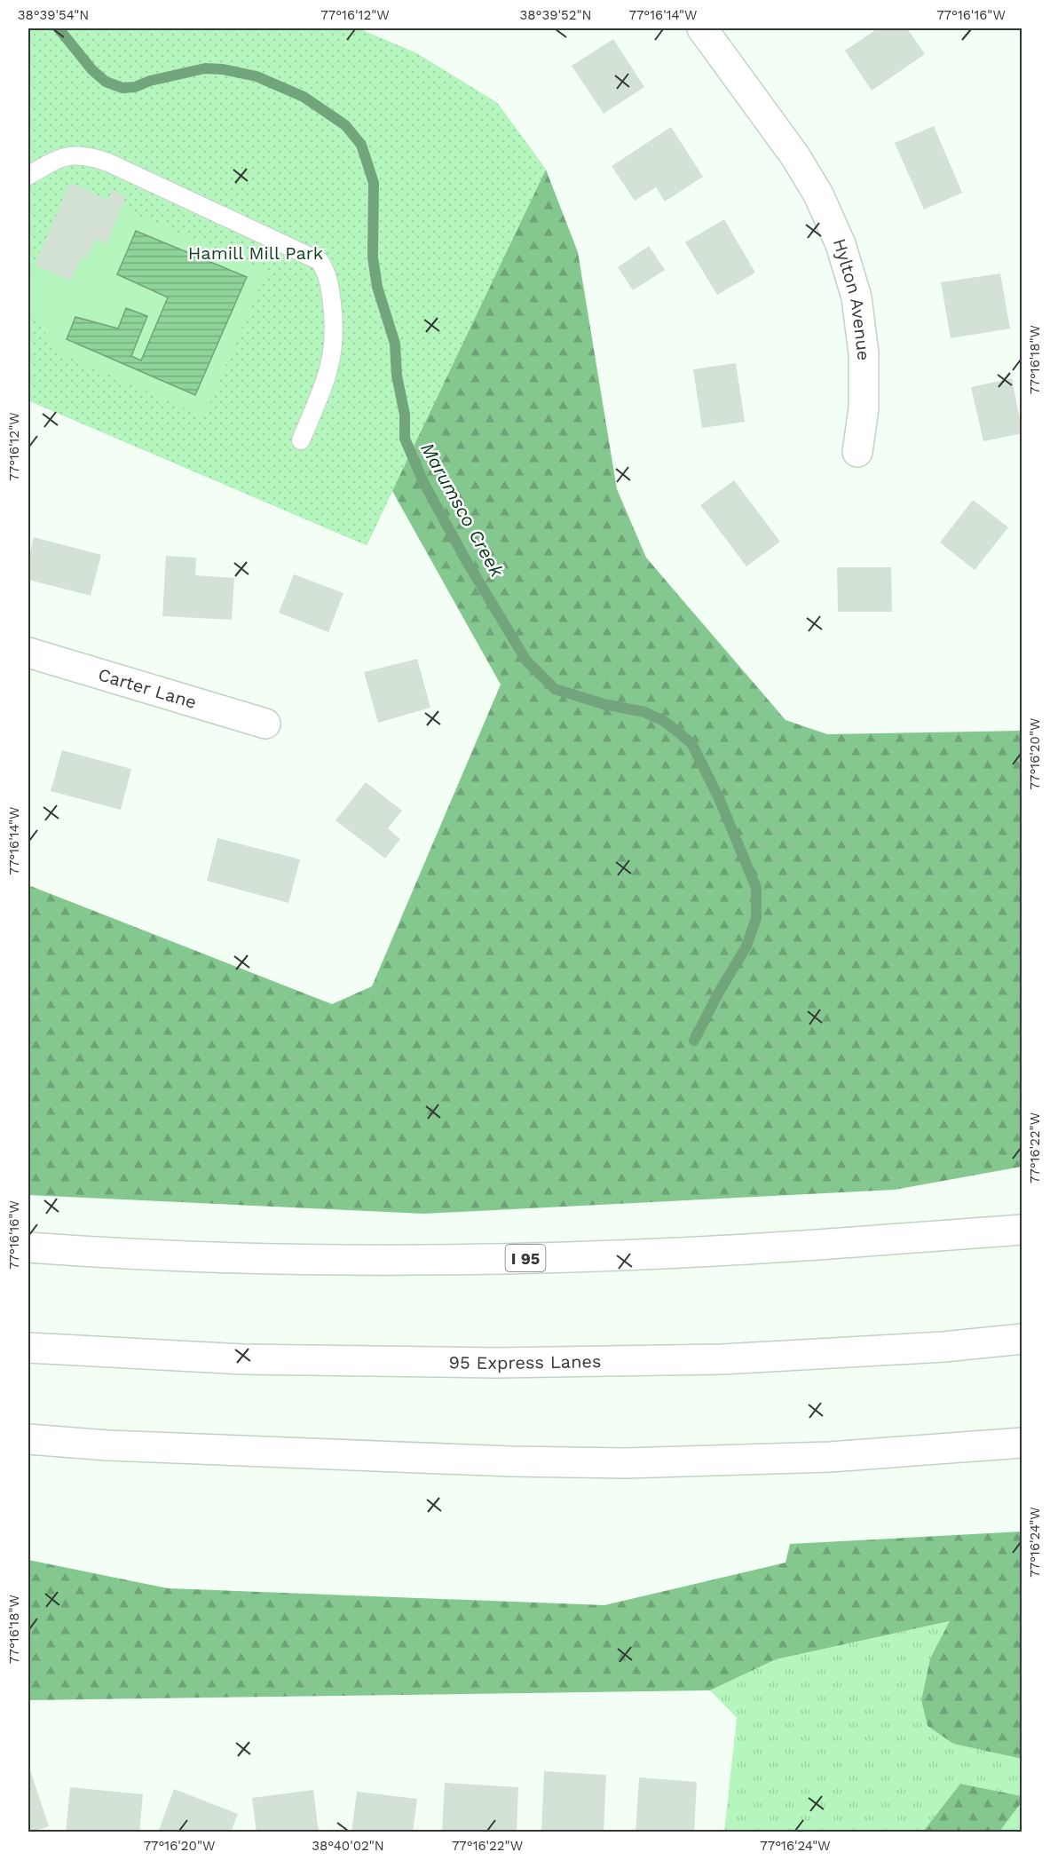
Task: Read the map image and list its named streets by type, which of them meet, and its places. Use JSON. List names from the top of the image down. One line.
{"streets":{"main road":["Hylton Avenue","Carter Lane","I 95","95 Express Lanes"]},"water":["Marumsco Creek"],"parks":["Hamill Mill Park"],"coordinates":["38°39'54\"N","77°16'12\"W","38°39'52\"N","77°16'14\"W","77°16'16\"W","77°16'18\"W","77°16'20\"W","77°16'22\"W","77°16'24\"W","38°40'02\"N"]}
